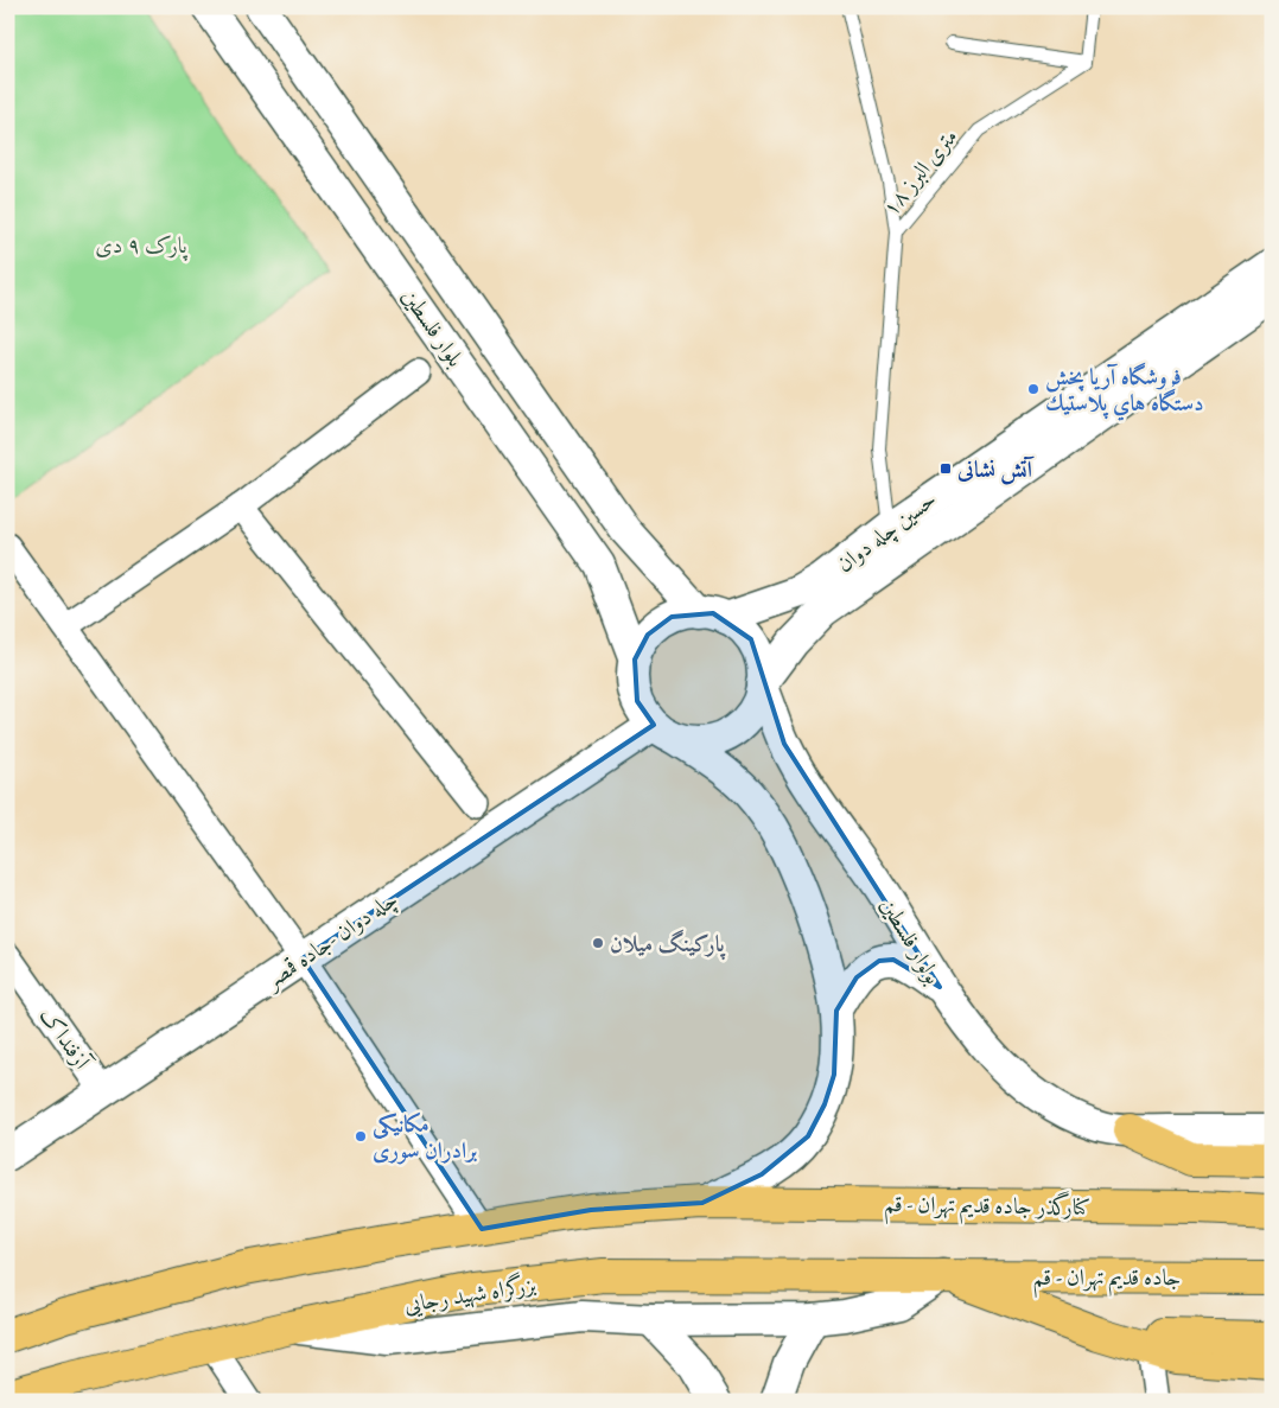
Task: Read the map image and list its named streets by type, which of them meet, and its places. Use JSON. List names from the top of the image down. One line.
{"streets":{"highway":["کنارگذر جاده قدیم تهران - قم","جاده قدیم تهران - قم","بزرگراه شهید رجایی"],"street":["بلوار فلسطین","حسین چله دوان","چله دوان -جاده قمصر","بولوار فلسطین","آزفنداک"],"lane":["۱۸ متری البرز"]},"crossings":[["۱۸ متری البرز","حسین چله دوان"],["بلوار فلسطین","حسین چله دوان"],["بلوار فلسطین","چله دوان -جاده قمصر"],["بلوار فلسطین","بولوار فلسطین"],["حسین چله دوان","چله دوان -جاده قمصر"],["حسین چله دوان","بولوار فلسطین"],["چله دوان -جاده قمصر","بولوار فلسطین"],["چله دوان -جاده قمصر","آزفنداک"],["جاده قدیم تهران - قم","بزرگراه شهید رجایی"]],"parks":["پارک ۹ دی"],"places":{"other":["فروشگاه آريا پخش دستگاه هاي پلاستيك","پارکینگ میلان","مکانیکی برادران سوری"],"transit":["آتش نشانی"]}}
